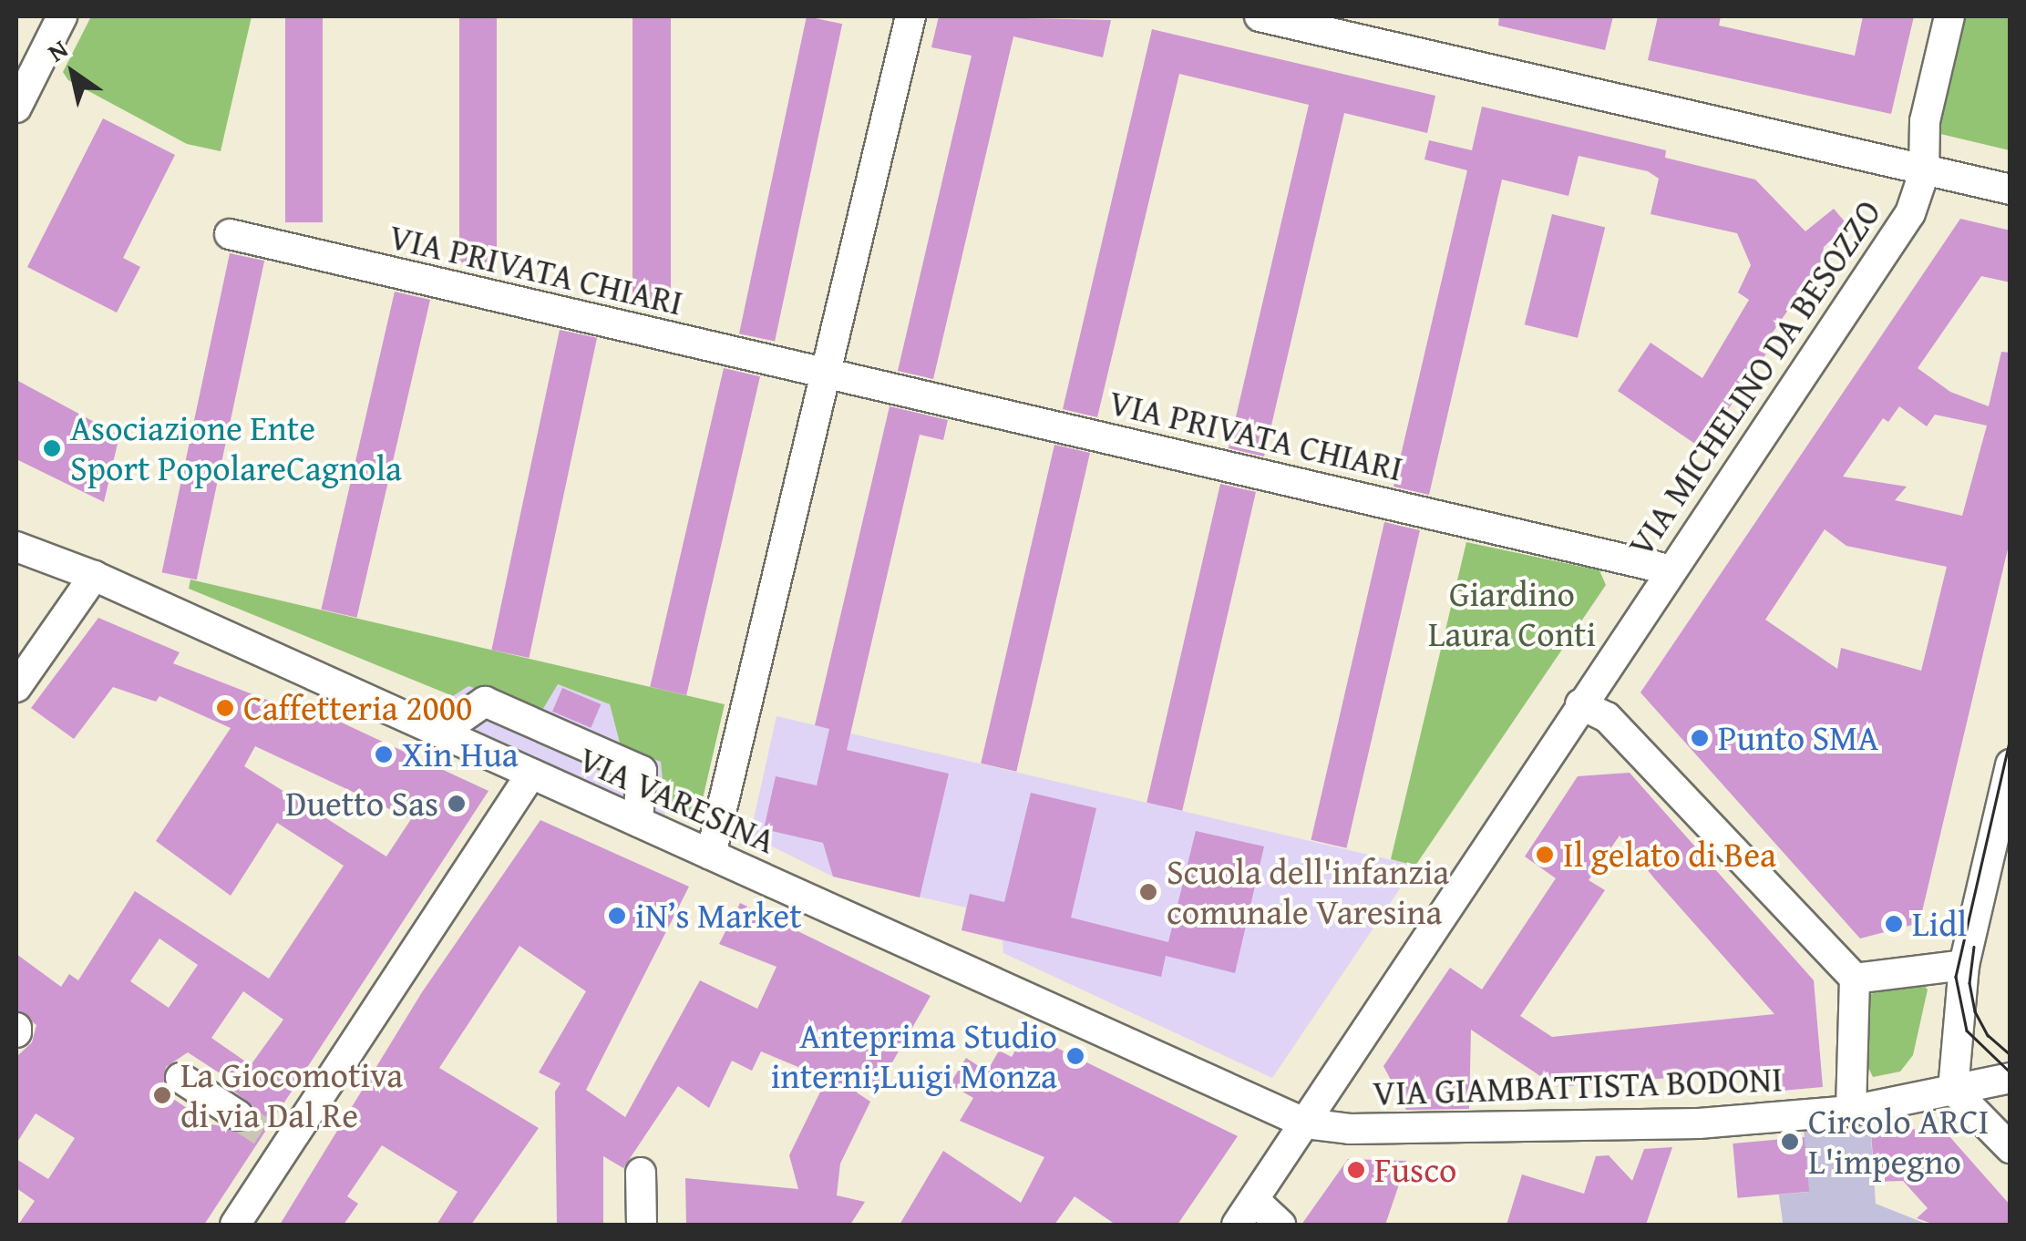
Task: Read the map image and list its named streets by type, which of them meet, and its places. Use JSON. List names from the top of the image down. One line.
{"streets":{"street":["VIA PRIVATA CHIARI","VIA MICHELINO DA BESOZZO","VIA VARESINA","VIA GIAMBATTISTA BODONI"]},"crossings":[["VIA PRIVATA CHIARI","VIA MICHELINO DA BESOZZO"],["VIA MICHELINO DA BESOZZO","VIA VARESINA"],["VIA MICHELINO DA BESOZZO","VIA GIAMBATTISTA BODONI"],["VIA VARESINA","VIA GIAMBATTISTA BODONI"]],"parks":["Giardino Laura Conti"],"places":["Asociazione Ente Sport PopolareCagnola","Caffetteria 2000","Punto SMA","Xin Hua","Duetto Sas","Il gelato di Bea","Scuola dell'infanzia comunale Varesina","iN’s Market","Lidl","Anteprima Studio interni;Luigi Monza","La Giocomotiva di via Dal Re","Circolo ARCI L'impegno","Fusco"],"north":"top left"}
